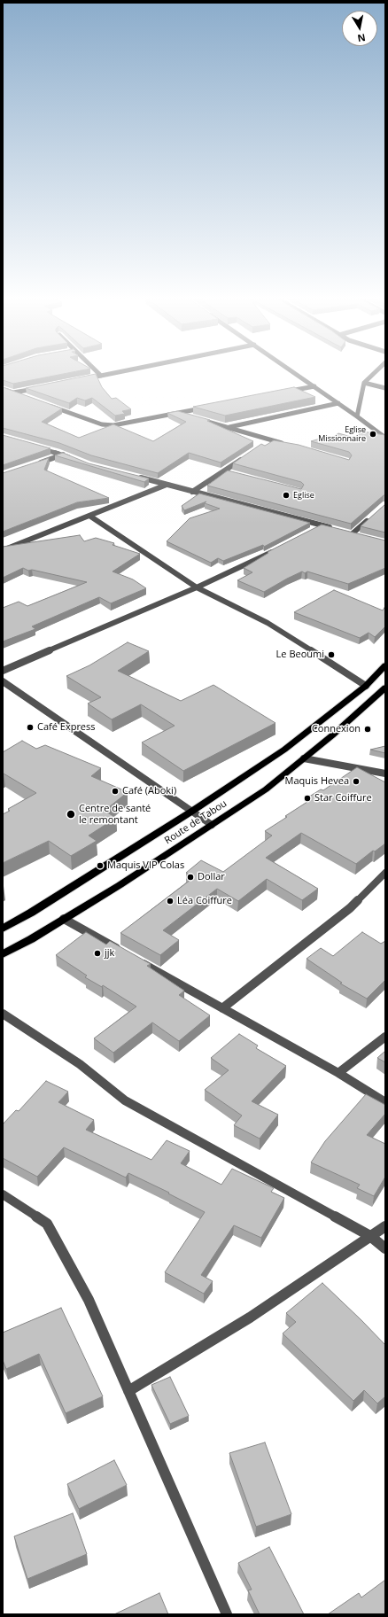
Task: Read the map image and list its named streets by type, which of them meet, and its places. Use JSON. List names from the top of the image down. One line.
{"streets":{"main road":["Route de Tabou"]},"places":["Eglise Missionnaire","Eglise","Le Beoumi","Café Express","Connexion","Maquis Hevea","Café (Aboki)","Star Coiffure","Centre de santé le remontant","Maquis VIP Colas","Dollar","Léa Coiffure","jjk"],"north":"bottom"}
